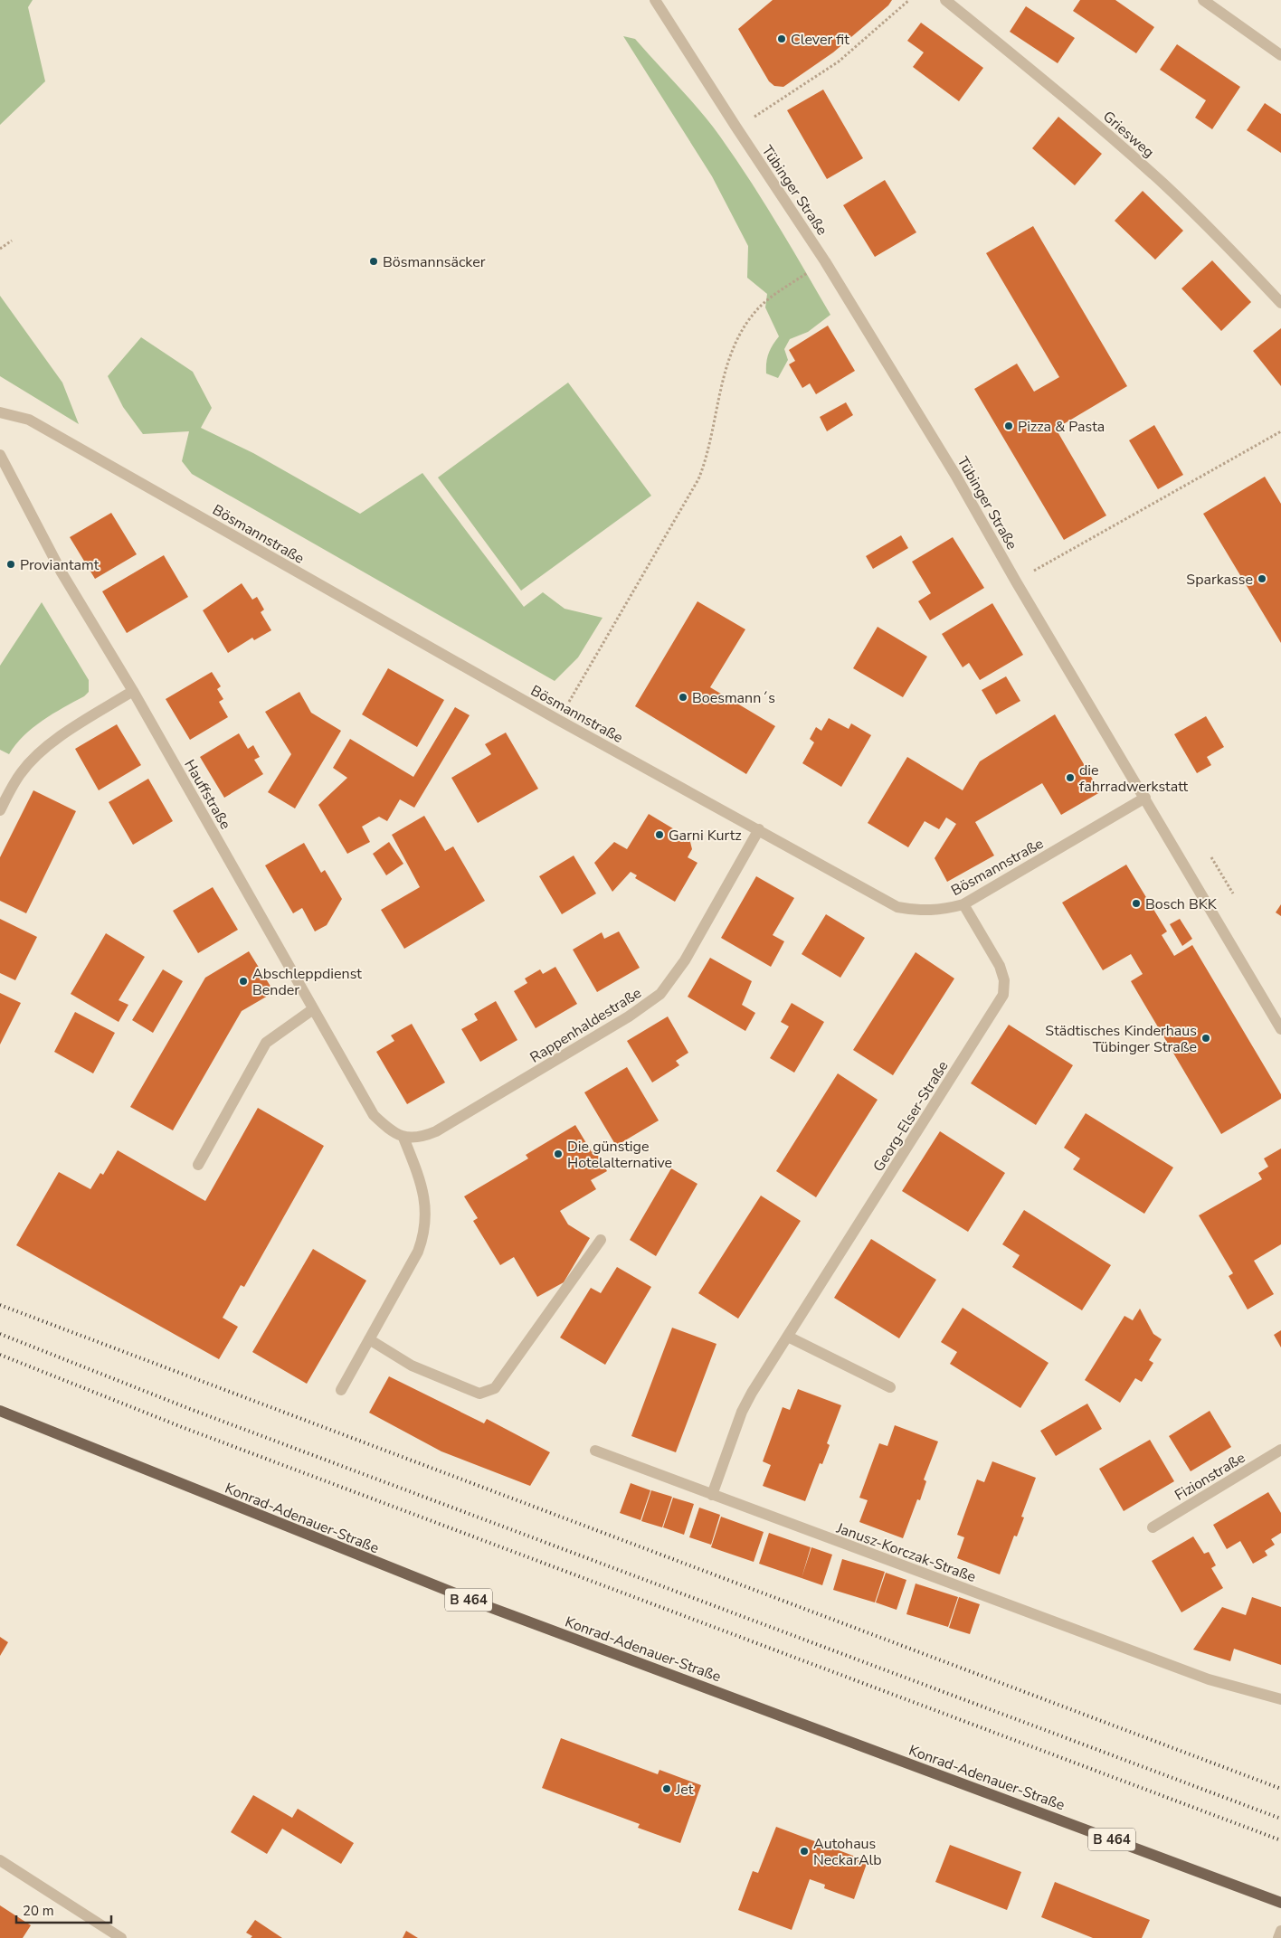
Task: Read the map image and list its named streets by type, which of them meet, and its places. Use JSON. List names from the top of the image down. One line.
{"streets":{"main road":["Konrad-Adenauer-Straße","B 464"],"street":["Griesweg","Tübinger Straße","Bösmannstraße","Hauffstraße","Rappenhaldestraße","Georg-Elser-Straße","Fizionstraße","Janusz-Korczak-Straße"]},"crossings":[["Tübinger Straße","Bösmannstraße"],["Bösmannstraße","Rappenhaldestraße"],["Bösmannstraße","Georg-Elser-Straße"],["Hauffstraße","Rappenhaldestraße"],["Georg-Elser-Straße","Janusz-Korczak-Straße"]],"places":["Clever fit","Bösmannsäcker","Pizza & Pasta","Proviantamt","Sparkasse","Boesmann´s","die fahrradwerkstatt","Garni Kurtz","Bosch BKK","Abschleppdienst Bender","Städtisches Kinderhaus Tübinger Straße","Die günstige Hotelalternative","Jet","Autohaus NeckarAlb"],"scale_bar":"20 m"}
